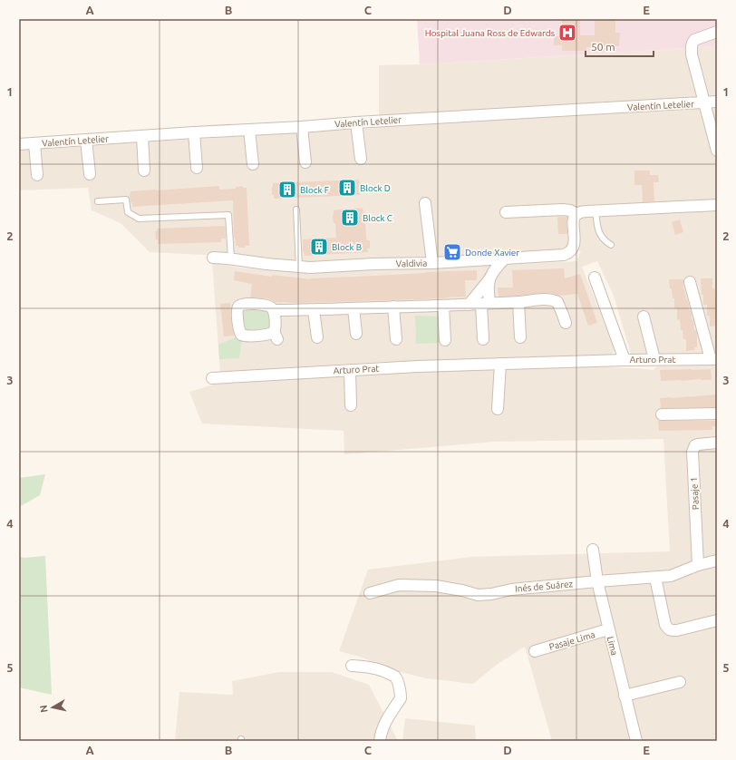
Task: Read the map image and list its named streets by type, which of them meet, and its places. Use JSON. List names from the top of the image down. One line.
{"streets":{"street":["Valentín Letelier","Valdivia","Arturo Prat","Pasaje 1","Inés de Suárez","Pasaje Lima","Lima"]},"crossings":[["Pasaje 1","Inés de Suárez"],["Inés de Suárez","Lima"],["Pasaje Lima","Lima"]],"places":{"hospital":["Hospital Juana Ross de Edwards"],"building":["Block D","Block F","Block C","Block B"],"supermarket":["Donde Xavier"]},"scale_bar":"50 m","north":"left","grid":{"columns":["A","B","C","D","E"],"rows":["1","2","3","4","5"]}}
